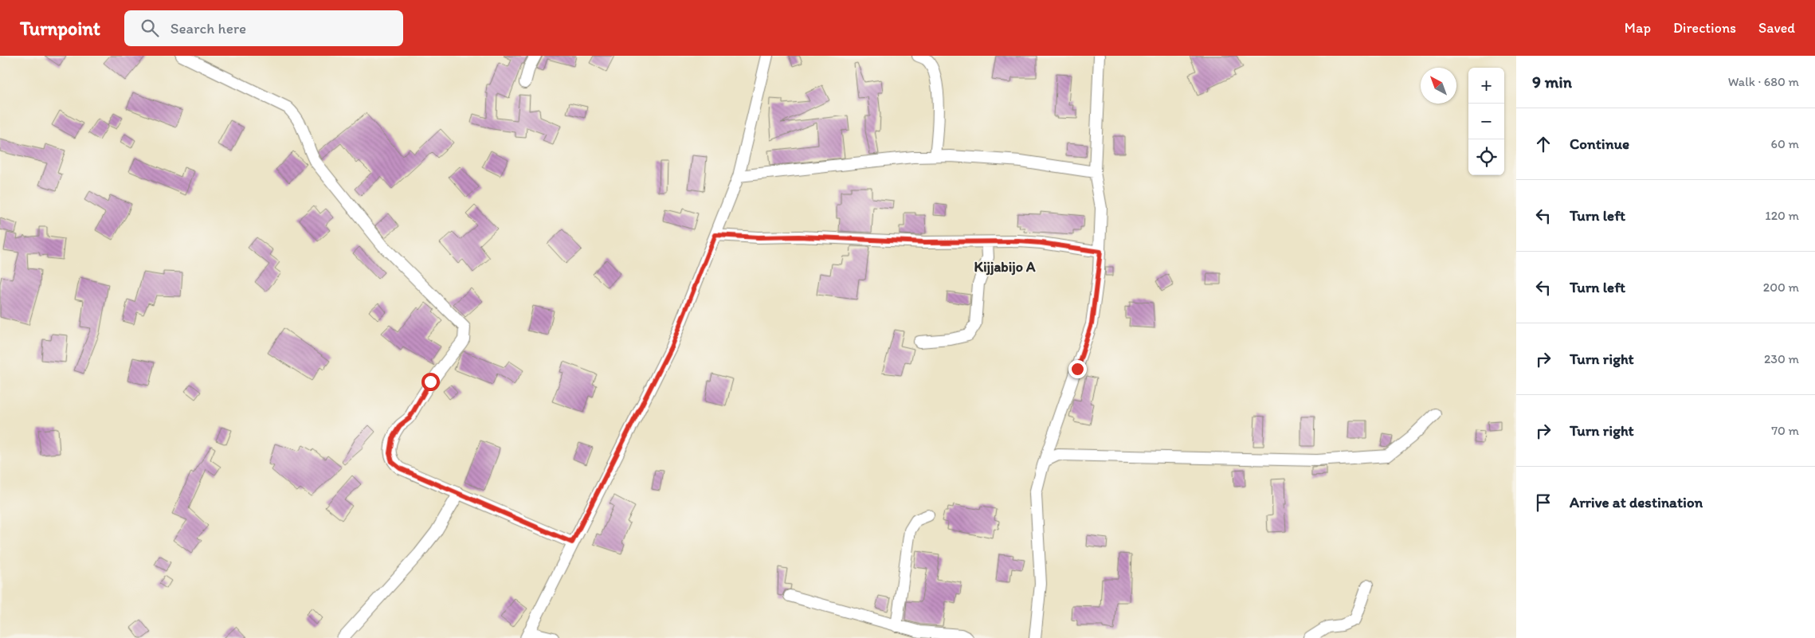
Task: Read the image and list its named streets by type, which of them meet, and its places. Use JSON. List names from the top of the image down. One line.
{"districts":["Kijjabijo A"],"north":"top left","page":{"header":"Turnpoint","search":"Search here","nav":["Map","Directions","Saved"],"heading":["9 min","Walk · 680 m"],"map_buttons":["+","−"],"list":[["Continue","60 m"],["Turn left","120 m"],["Turn left","200 m"],["Turn right","230 m"],["Turn right","70 m"],"Arrive at destination"]}}
